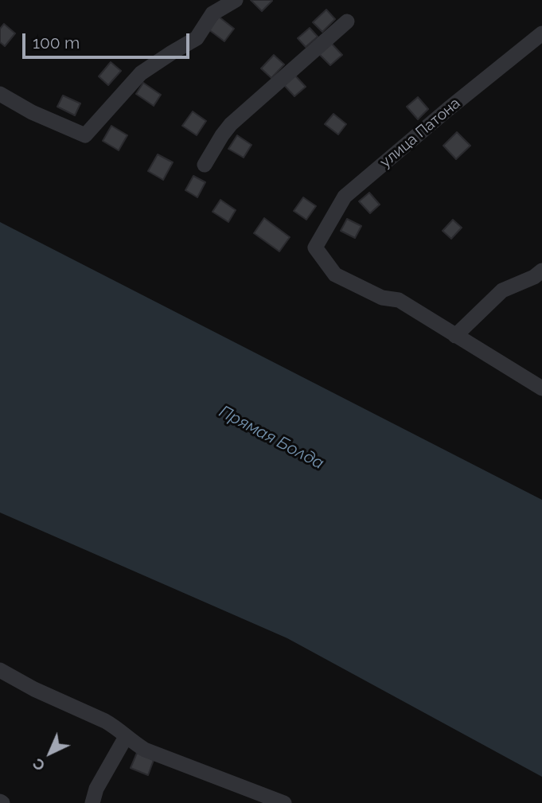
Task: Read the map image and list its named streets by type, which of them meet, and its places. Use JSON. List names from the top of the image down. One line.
{"streets":{"street":["улица Патона"]},"water":["Прямая Болда"],"scale_bar":"100 m","north":"bottom left"}
